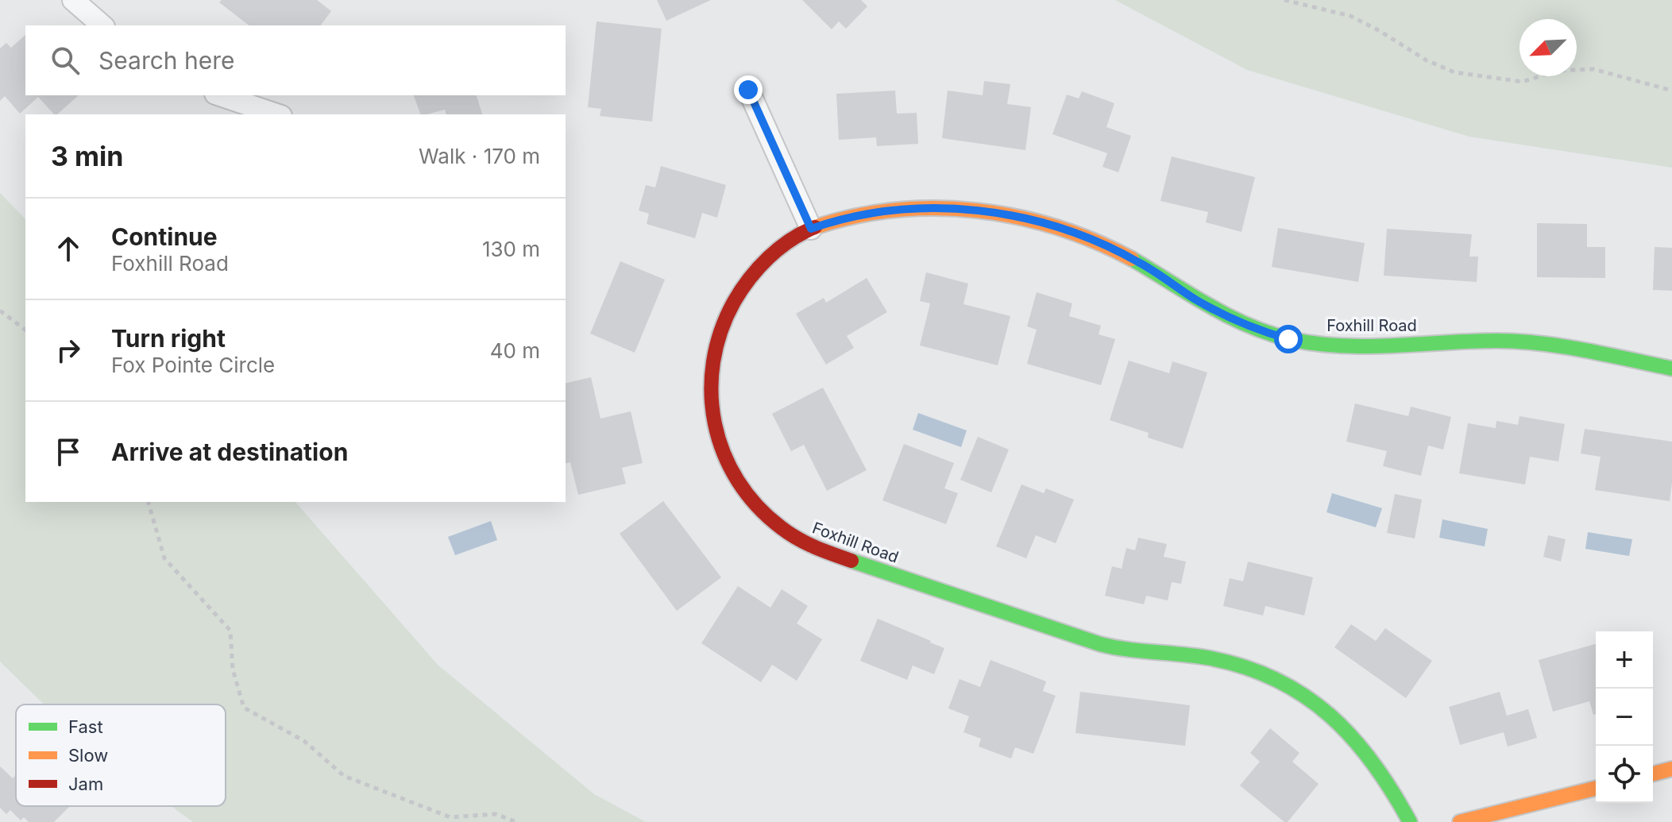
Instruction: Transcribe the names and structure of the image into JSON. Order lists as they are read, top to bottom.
{
  "streets": {
    "street": ["Foxhill Road"]
  },
  "legend": ["Fast", "Slow", "Jam"],
  "north": "bottom left",
  "page": {
    "search": "Search here",
    "heading": ["3 min", "Walk · 170 m"],
    "list": [
      ["Continue", "Foxhill Road", "130 m"],
      ["Turn right", "Fox Pointe Circle", "40 m"],
      "Arrive at destination"
    ],
    "map_buttons": ["+", "−"]
  }
}
